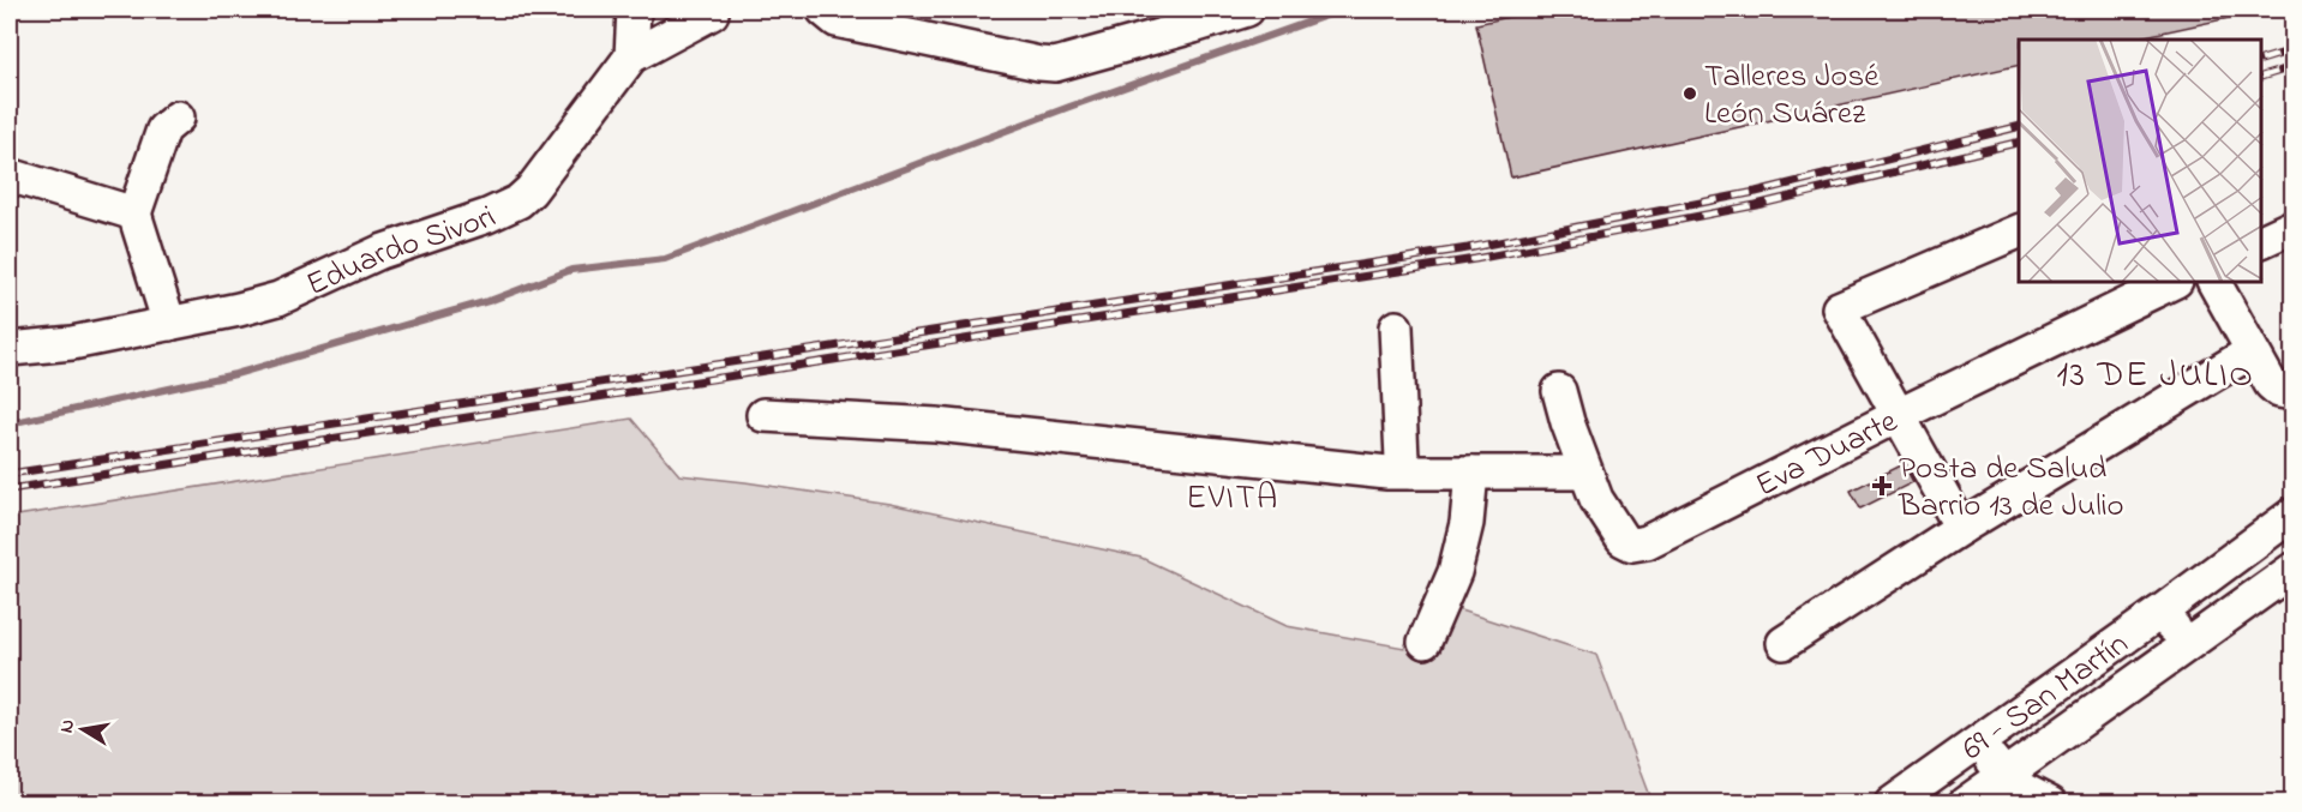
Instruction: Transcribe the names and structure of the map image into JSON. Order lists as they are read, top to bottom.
{
  "streets": {
    "street": ["Eduardo Sivori", "Eva Duarte", "69 - San Martín"]
  },
  "districts": ["13 DE JULIO", "EVITA"],
  "places": {
    "other": ["Talleres José León Suárez"],
    "health": ["Posta de Salud Barrio 13 de Julio"]
  },
  "north": "left"
}
